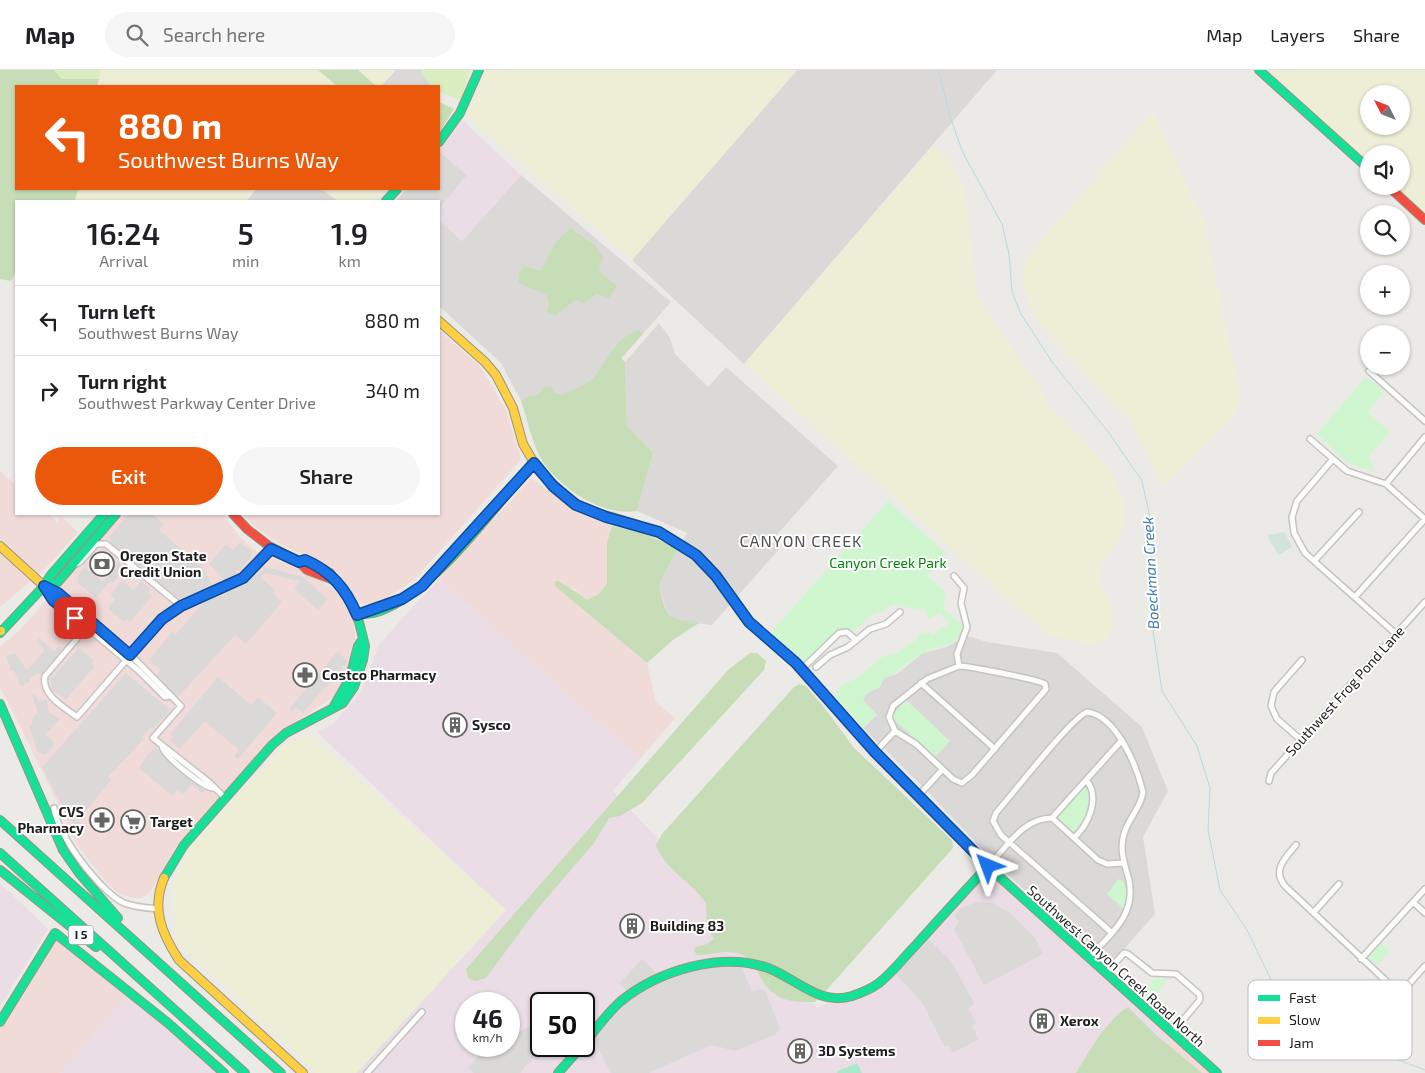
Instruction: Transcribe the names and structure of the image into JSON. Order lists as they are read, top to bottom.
{
  "streets": {
    "main road": ["I 5", "Southwest Canyon Creek Road North"],
    "street": ["Southwest Frog Pond Lane"]
  },
  "districts": ["CANYON CREEK"],
  "water": ["Boeckman Creek"],
  "parks": ["Canyon Creek Park"],
  "places": {
    "bank": ["Oregon State Credit Union"],
    "pharmacy": ["Costco Pharmacy", "CVS Pharmacy"],
    "building": [
      "Sysco",
      "Building 83",
      "Xerox",
      "3D Systems"
    ],
    "supermarket": ["Target"]
  },
  "legend": ["Fast", "Slow", "Jam"],
  "north": "top left",
  "page": {
    "header": "Map",
    "search": "Search here",
    "nav": ["Map", "Layers", "Share"],
    "map_buttons": ["+", "−"],
    "turn": ["880 m", "Southwest Burns Way"],
    "eta": [
      "16:24",
      "Arrival",
      "5",
      "min",
      "1.9",
      "km"
    ],
    "list": [
      {
        "name": "Turn left",
        "note": "Southwest Burns Way",
        "value": "880 m"
      },
      {
        "name": "Turn right",
        "note": "Southwest Parkway Center Drive",
        "value": "340 m"
      }
    ],
    "buttons": ["Exit", "Share"],
    "speed": "46 km/h",
    "limit": "50"
  }
}
